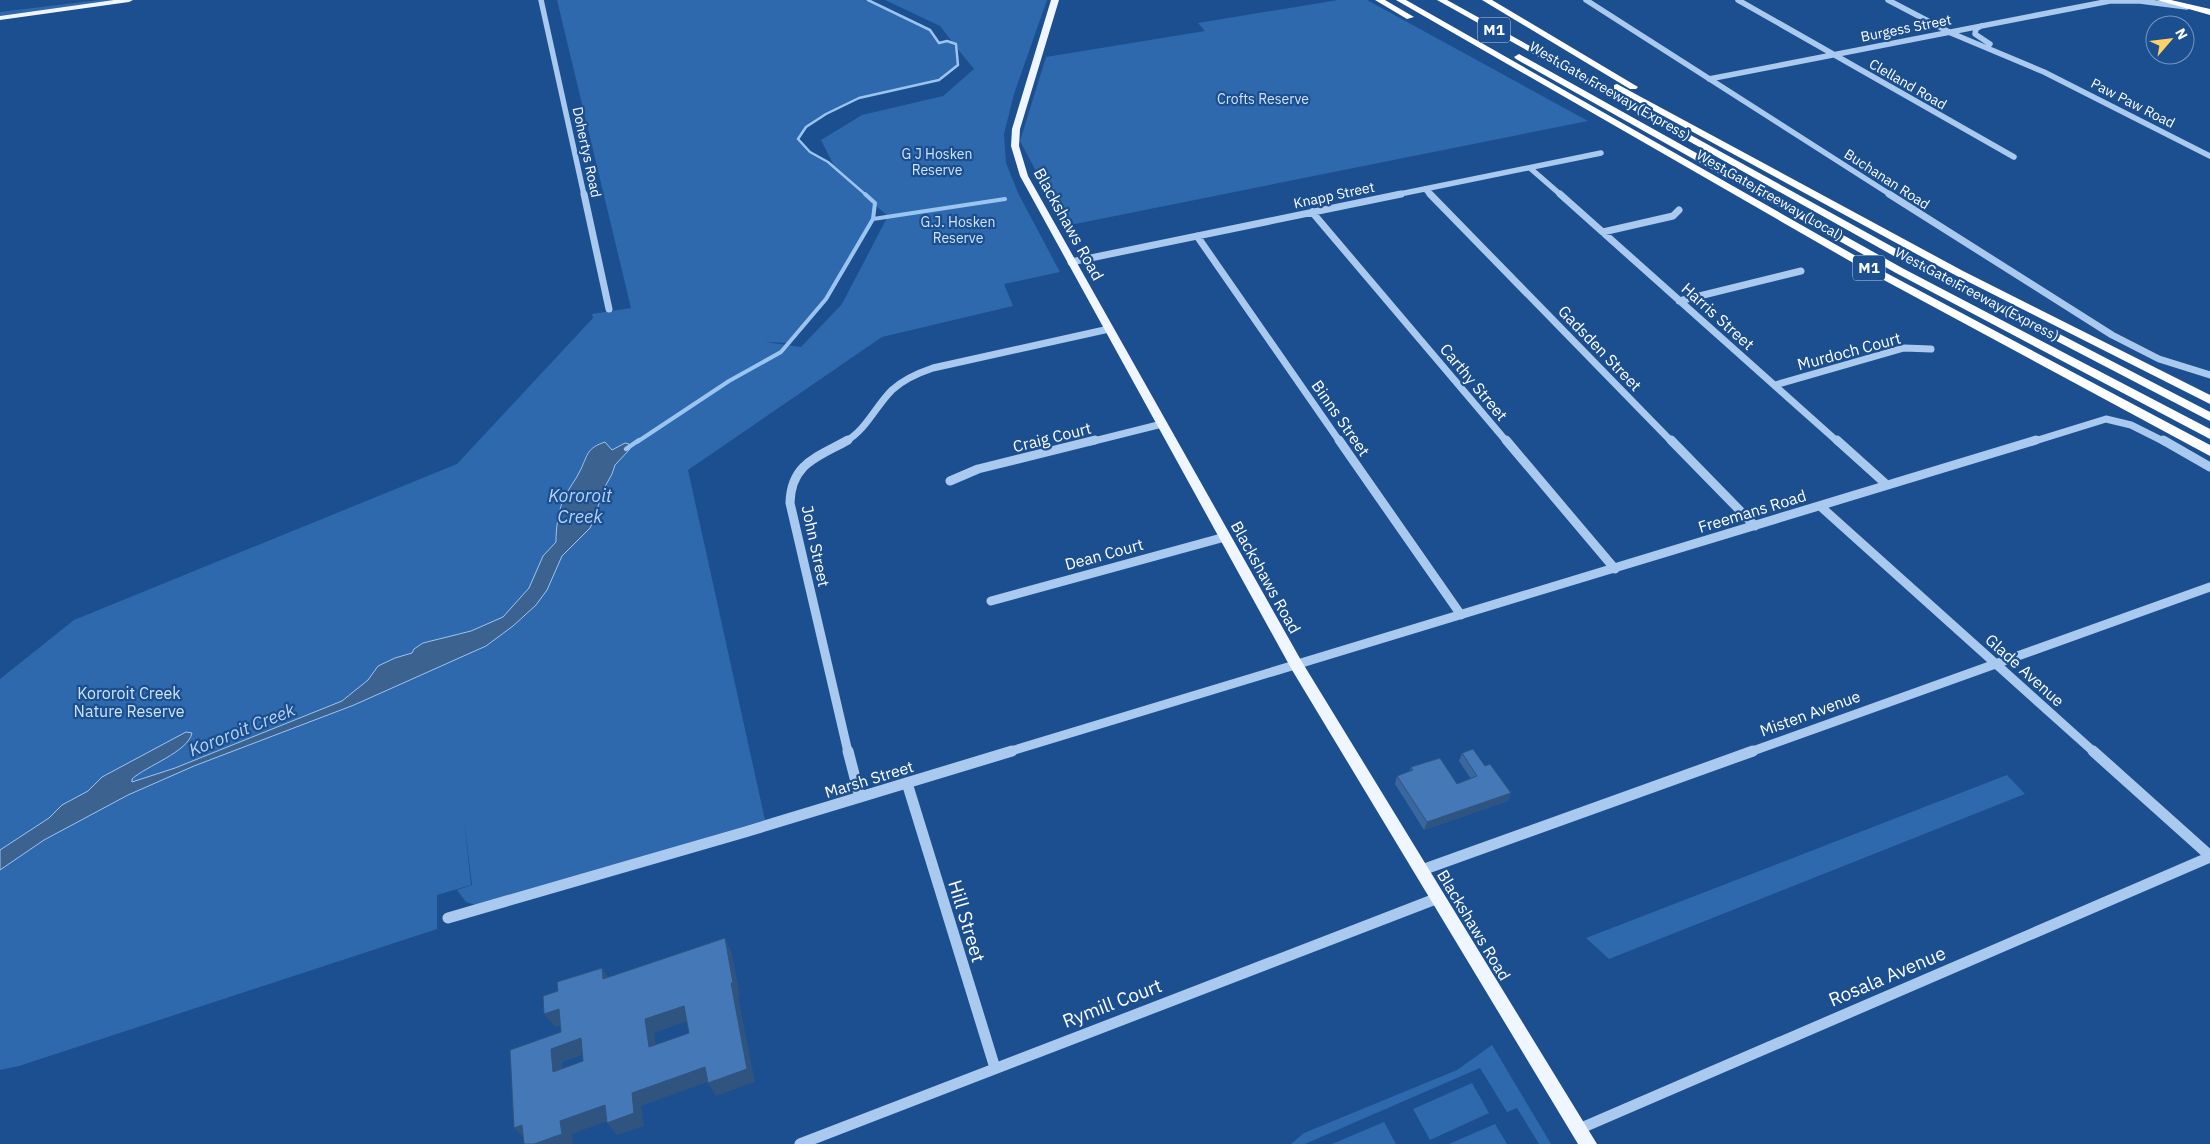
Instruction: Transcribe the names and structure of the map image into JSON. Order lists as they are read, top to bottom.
{
  "streets": {
    "highway": ["M1", "West Gate Freeway (Express)", "West Gate Freeway (Local)"],
    "main road": ["Blackshaws Road"],
    "street": [
      "Burgess Street",
      "Clelland Road",
      "Paw Paw Road",
      "Dohertys Road",
      "Buchanan Road",
      "Knapp Street",
      "Harris Street",
      "Gadsden Street",
      "Murdoch Court",
      "Carthy Street",
      "Binns Street",
      "Craig Court",
      "Freemans Road",
      "John Street",
      "Dean Court",
      "Glade Avenue",
      "Misten Avenue",
      "Marsh Street",
      "Hill Street",
      "Rosala Avenue",
      "Rymill Court"
    ]
  },
  "crossings": [
    ["Burgess Street", "Clelland Road"],
    ["Burgess Street", "Paw Paw Road"],
    ["Burgess Street", "Buchanan Road"],
    ["Knapp Street", "Blackshaws Road"],
    ["Knapp Street", "Harris Street"],
    ["Knapp Street", "Gadsden Street"],
    ["Knapp Street", "Carthy Street"],
    ["Knapp Street", "Binns Street"],
    ["Blackshaws Road", "Craig Court"],
    ["Blackshaws Road", "Freemans Road"],
    ["Blackshaws Road", "John Street"],
    ["Blackshaws Road", "Dean Court"],
    ["Blackshaws Road", "Misten Avenue"],
    ["Blackshaws Road", "Marsh Street"],
    ["Blackshaws Road", "Rosala Avenue"],
    ["Blackshaws Road", "Rymill Court"],
    ["Harris Street", "Murdoch Court"],
    ["Harris Street", "Freemans Road"],
    ["Gadsden Street", "Freemans Road"],
    ["Carthy Street", "Freemans Road"],
    ["Binns Street", "Freemans Road"],
    ["Freemans Road", "Glade Avenue"],
    ["Freemans Road", "Marsh Street"],
    ["John Street", "Marsh Street"],
    ["Glade Avenue", "Misten Avenue"],
    ["Glade Avenue", "Rosala Avenue"],
    ["Marsh Street", "Hill Street"],
    ["Hill Street", "Rymill Court"]
  ],
  "water": ["Kororoit Creek"],
  "parks": [
    "Crofts Reserve",
    "G J Hosken Reserve",
    "G.J. Hosken Reserve",
    "Kororoit Creek Nature Reserve"
  ],
  "north": "top right"
}
